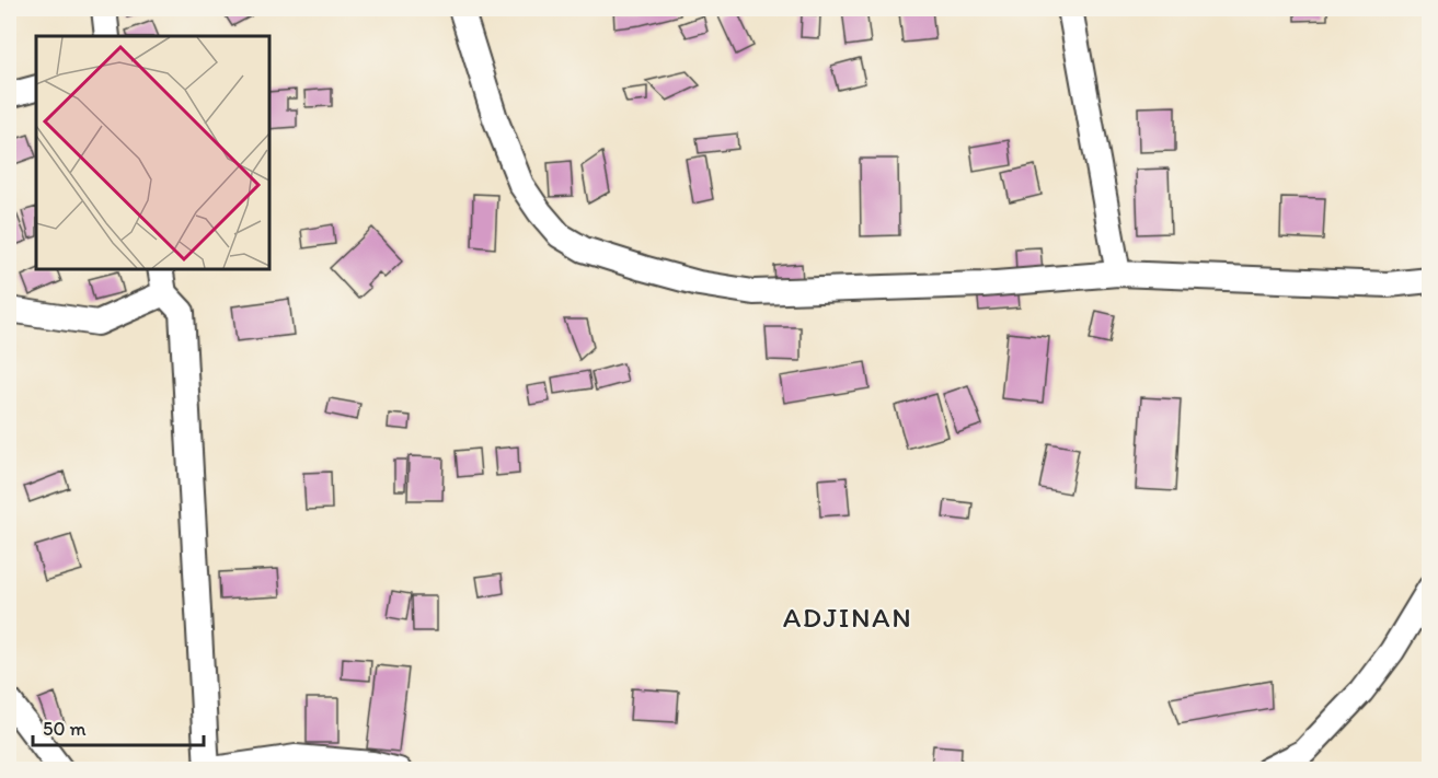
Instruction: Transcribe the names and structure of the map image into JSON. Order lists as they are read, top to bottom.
{
  "districts": ["ADJINAN"],
  "scale_bar": "50 m"
}
